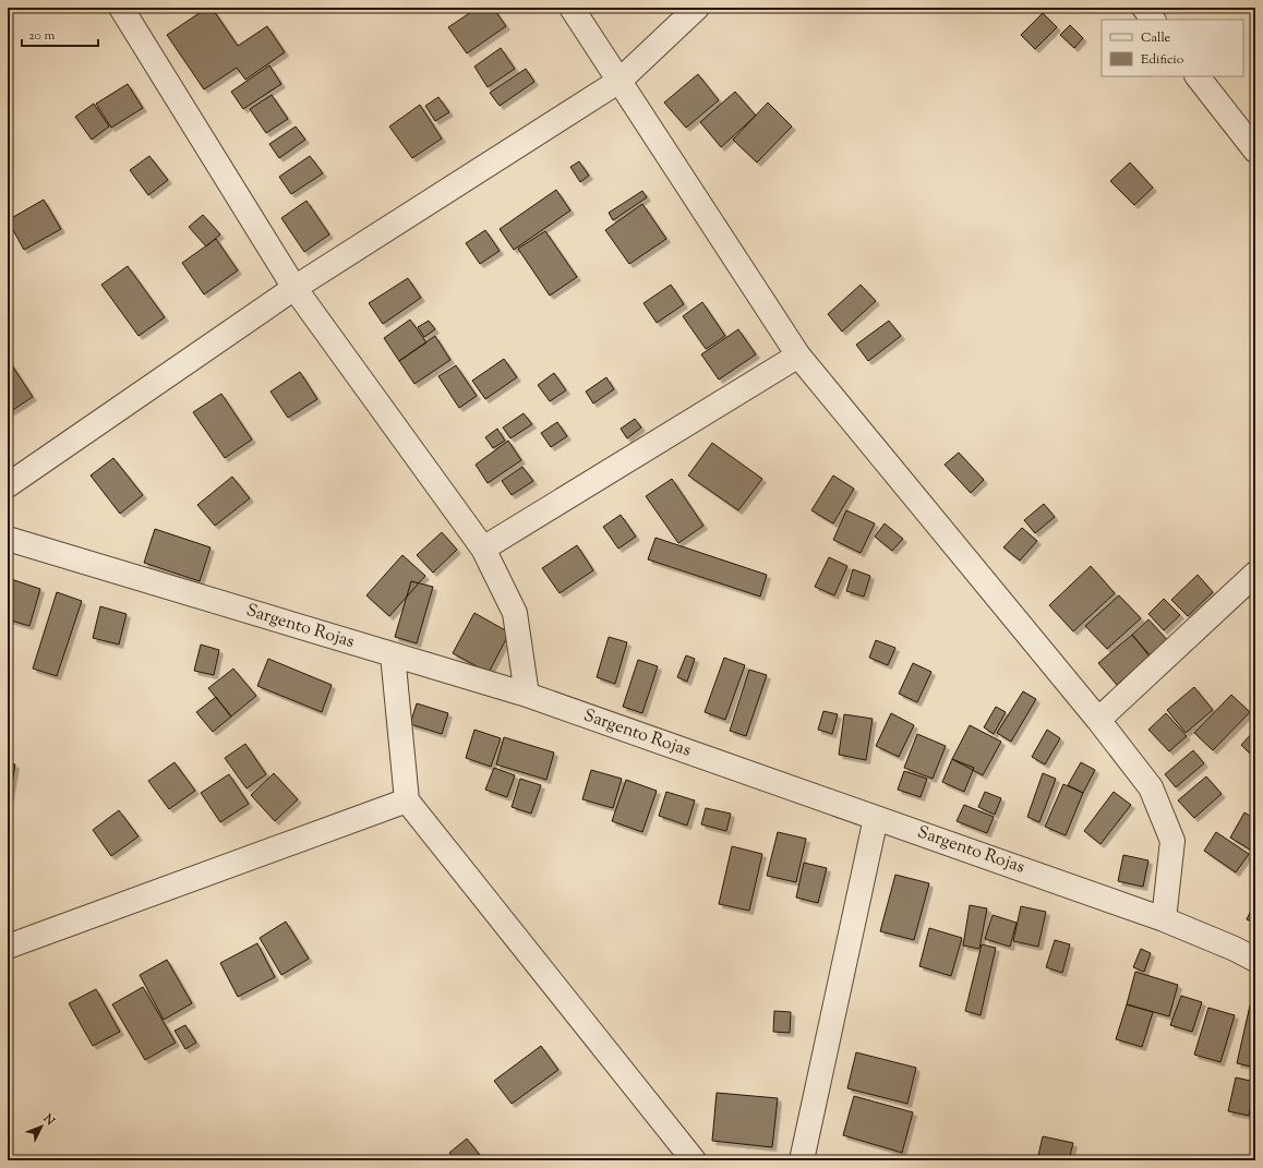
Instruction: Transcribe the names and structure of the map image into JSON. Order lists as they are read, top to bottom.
{
  "streets": {
    "street": ["Sargento Rojas"]
  },
  "legend": ["Calle", "Edificio"],
  "scale_bar": "20 m",
  "north": "top right"
}
